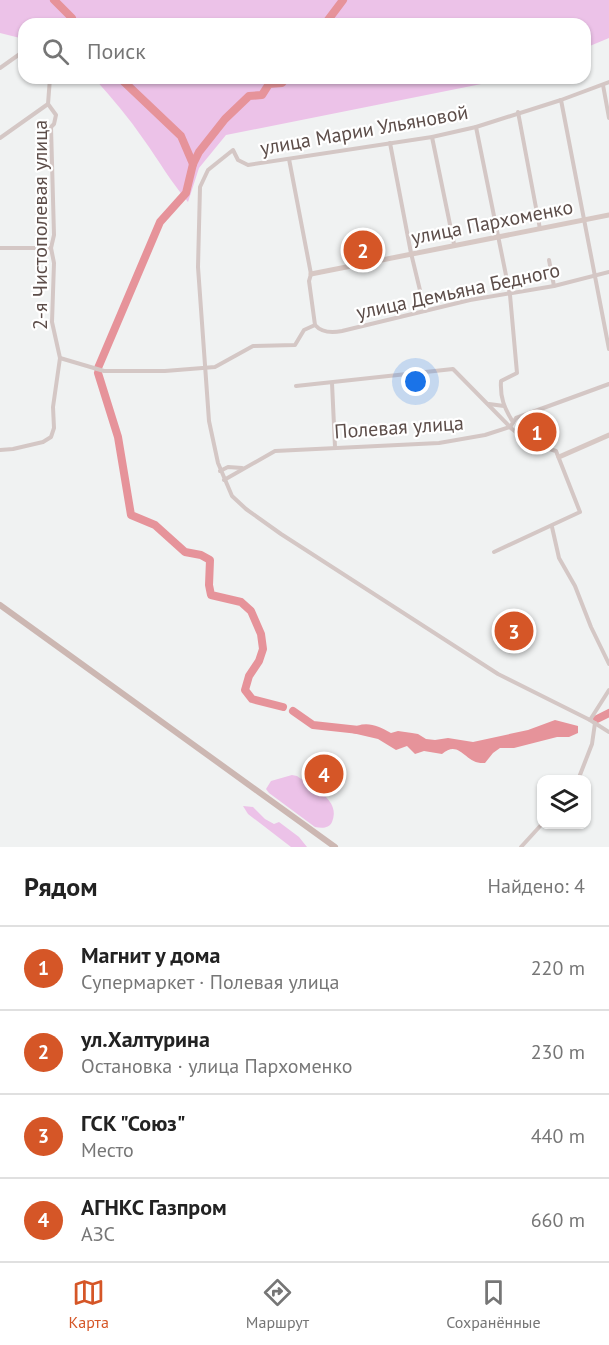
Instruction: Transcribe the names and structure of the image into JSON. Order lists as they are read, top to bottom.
{
  "streets": {
    "street": [
      "улица Марии Ульяновой",
      "улица Пархоменко",
      "2-я Чистополевая улица",
      "улица Демьяна Бедного",
      "Полевая улица"
    ]
  },
  "page": {
    "search": "Поиск",
    "pins": [
      "2",
      "1",
      "3",
      "4"
    ],
    "heading": ["Рядом", "Найдено: 4"],
    "list": [
      {
        "mark": "1",
        "name": "Магнит у дома",
        "note": "Супермаркет · Полевая улица",
        "value": "220 m"
      },
      {
        "mark": "2",
        "name": "ул.Халтурина",
        "note": "Остановка · улица Пархоменко",
        "value": "230 m"
      },
      {
        "mark": "3",
        "name": "ГСК \"Союз\"",
        "note": "Место",
        "value": "440 m"
      },
      {
        "mark": "4",
        "name": "АГНКС Газпром",
        "note": "АЗС",
        "value": "660 m"
      }
    ],
    "nav": ["Карта", "Маршрут", "Сохранённые"]
  }
}
